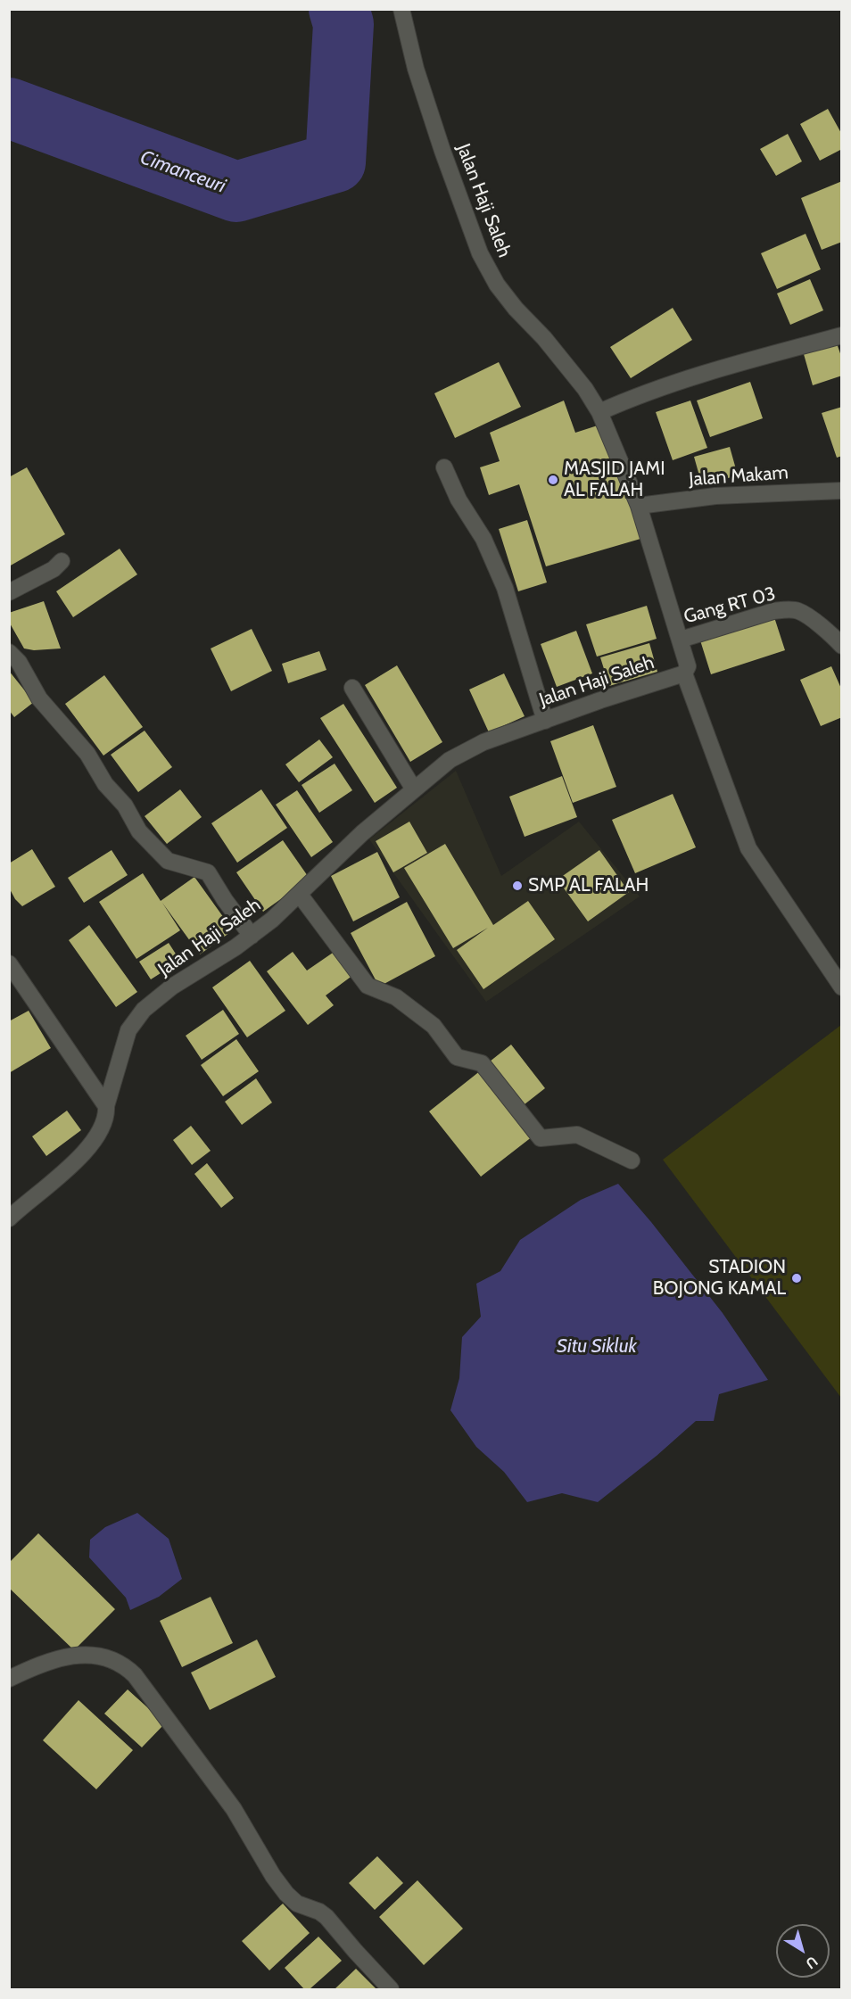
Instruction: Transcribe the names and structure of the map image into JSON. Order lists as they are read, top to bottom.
{
  "streets": {
    "street": ["Jalan Haji Saleh", "Jalan Makam", "Gang RT 03"]
  },
  "crossings": [
    ["Jalan Haji Saleh", "Jalan Makam"],
    ["Jalan Haji Saleh", "Gang RT 03"]
  ],
  "water": ["Cimanceuri", "Situ Sikluk"],
  "places": ["MASJID JAMI AL FALAH", "SMP AL FALAH", "STADION BOJONG KAMAL"],
  "north": "bottom right"
}
